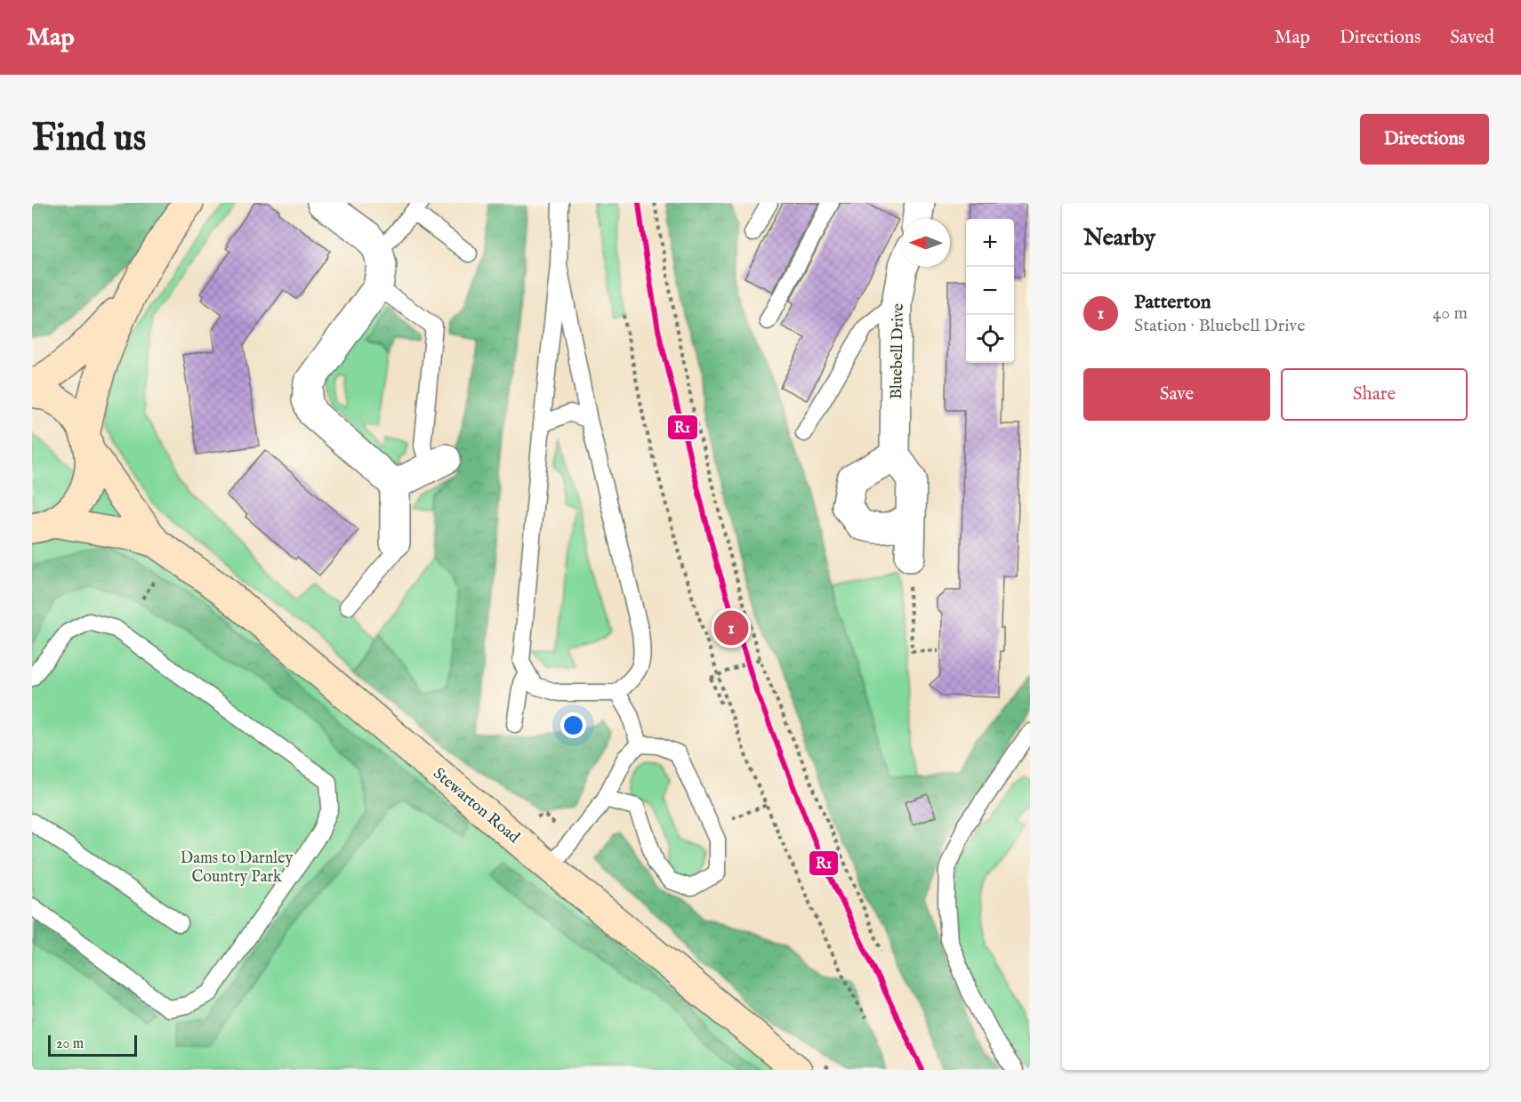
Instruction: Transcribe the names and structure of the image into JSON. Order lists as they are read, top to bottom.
{
  "streets": {
    "main road": ["Stewarton Road"],
    "street": ["Bluebell Drive"]
  },
  "parks": ["Dams to Darnley Country Park"],
  "lines": ["transit line R1"],
  "scale_bar": "20 m",
  "north": "left",
  "page": {
    "header": "Map",
    "nav": ["Map", "Directions", "Saved"],
    "buttons": [
      "Directions",
      ["Save", "Share"]
    ],
    "title": "Find us",
    "heading": "Nearby",
    "map_buttons": ["+", "−"],
    "list": [
      {
        "mark": "1",
        "name": "Patterton",
        "note": "Station · Bluebell Drive",
        "value": "40 m"
      }
    ],
    "pins": "1",
    "scale": "20 m"
  }
}
